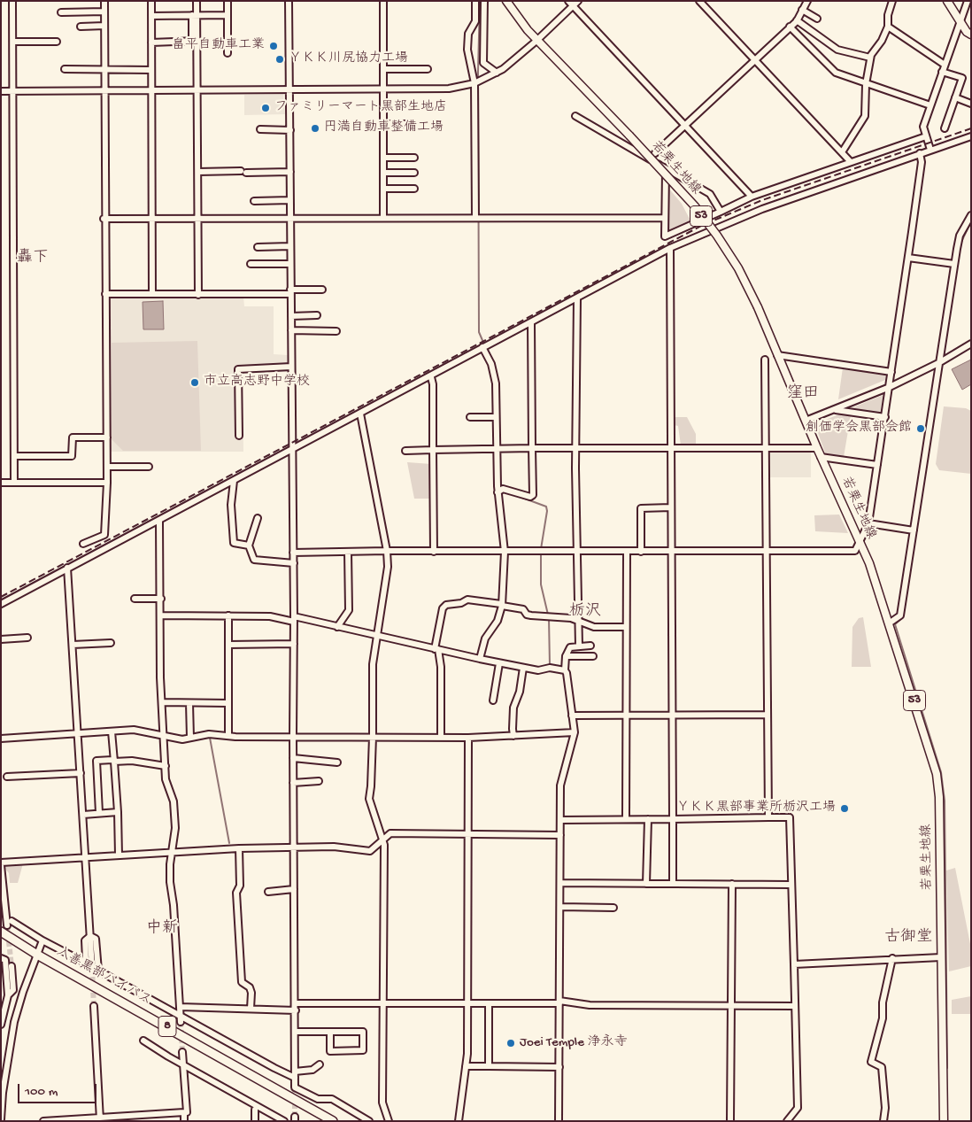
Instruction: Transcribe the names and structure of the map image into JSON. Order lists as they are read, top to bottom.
{
  "streets": {
    "highway": ["入善黒部バイパス", "8"],
    "main road": ["若栗生地線", "53"]
  },
  "districts": [
    "轟下",
    "窪田",
    "栃沢",
    "中新",
    "古御堂"
  ],
  "places": [
    "畠平自動車工業",
    "ＹＫＫ川尻協力工場",
    "ファミリーマート黒部生地店",
    "円満自動車整備工場",
    "市立高志野中学校",
    "創価学会黒部会館",
    "ＹＫＫ黒部事業所栃沢工場",
    "Joei Temple 浄永寺"
  ],
  "scale_bar": "100 m"
}
